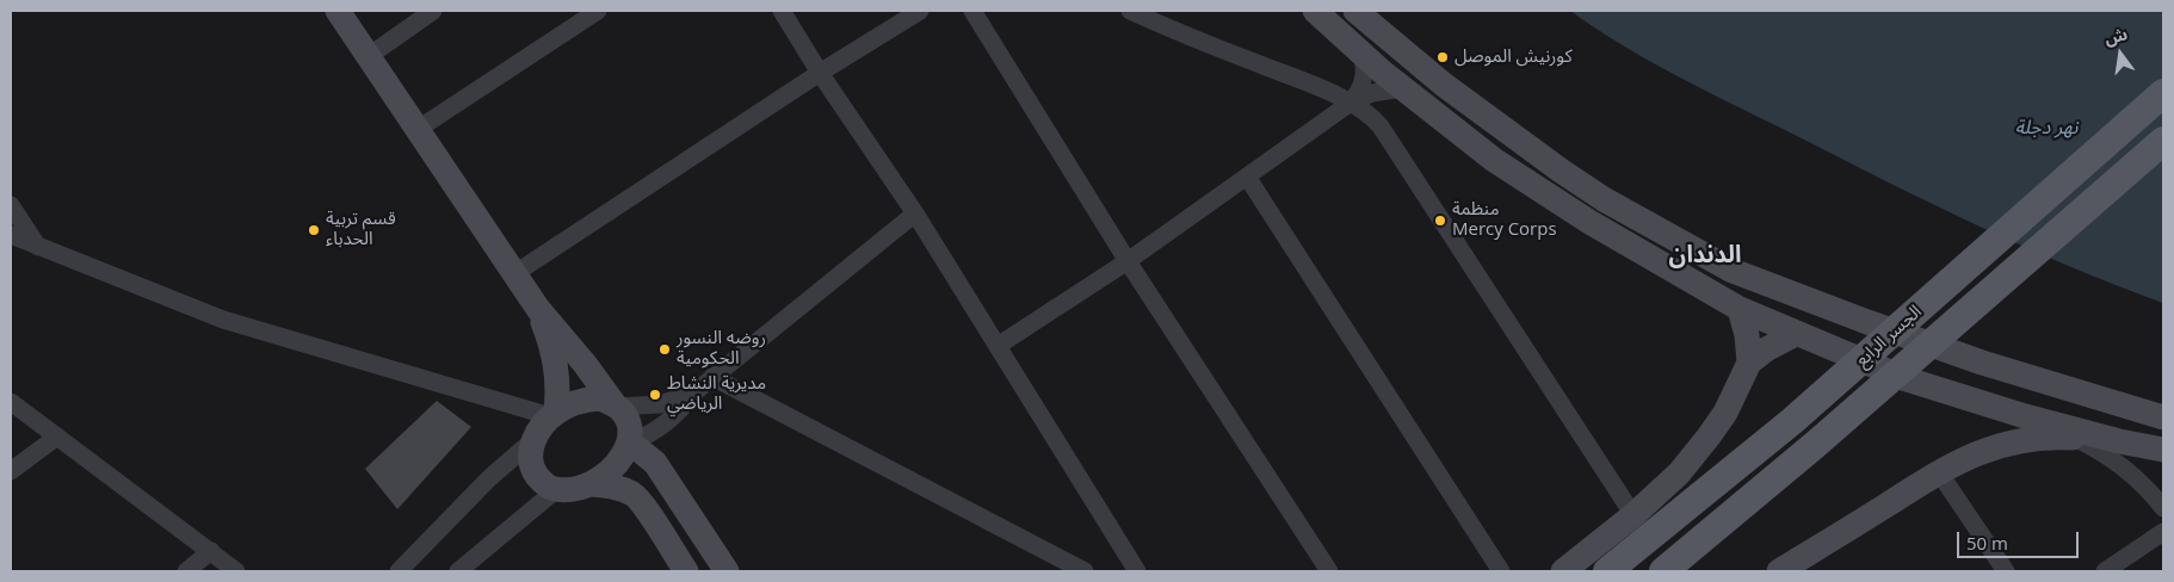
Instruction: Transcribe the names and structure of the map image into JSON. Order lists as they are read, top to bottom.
{
  "streets": {
    "main road": ["الجسر الرابع"]
  },
  "districts": ["الدندان"],
  "water": ["نهر دجلة"],
  "places": [
    "كورنيش الموصل",
    "منظمة Mercy Corps",
    "قسم تربية الحدباء",
    "روضه النسور الحكومية",
    "مديرية النشاط الرياضي"
  ],
  "scale_bar": "50 m",
  "north": "top"
}
